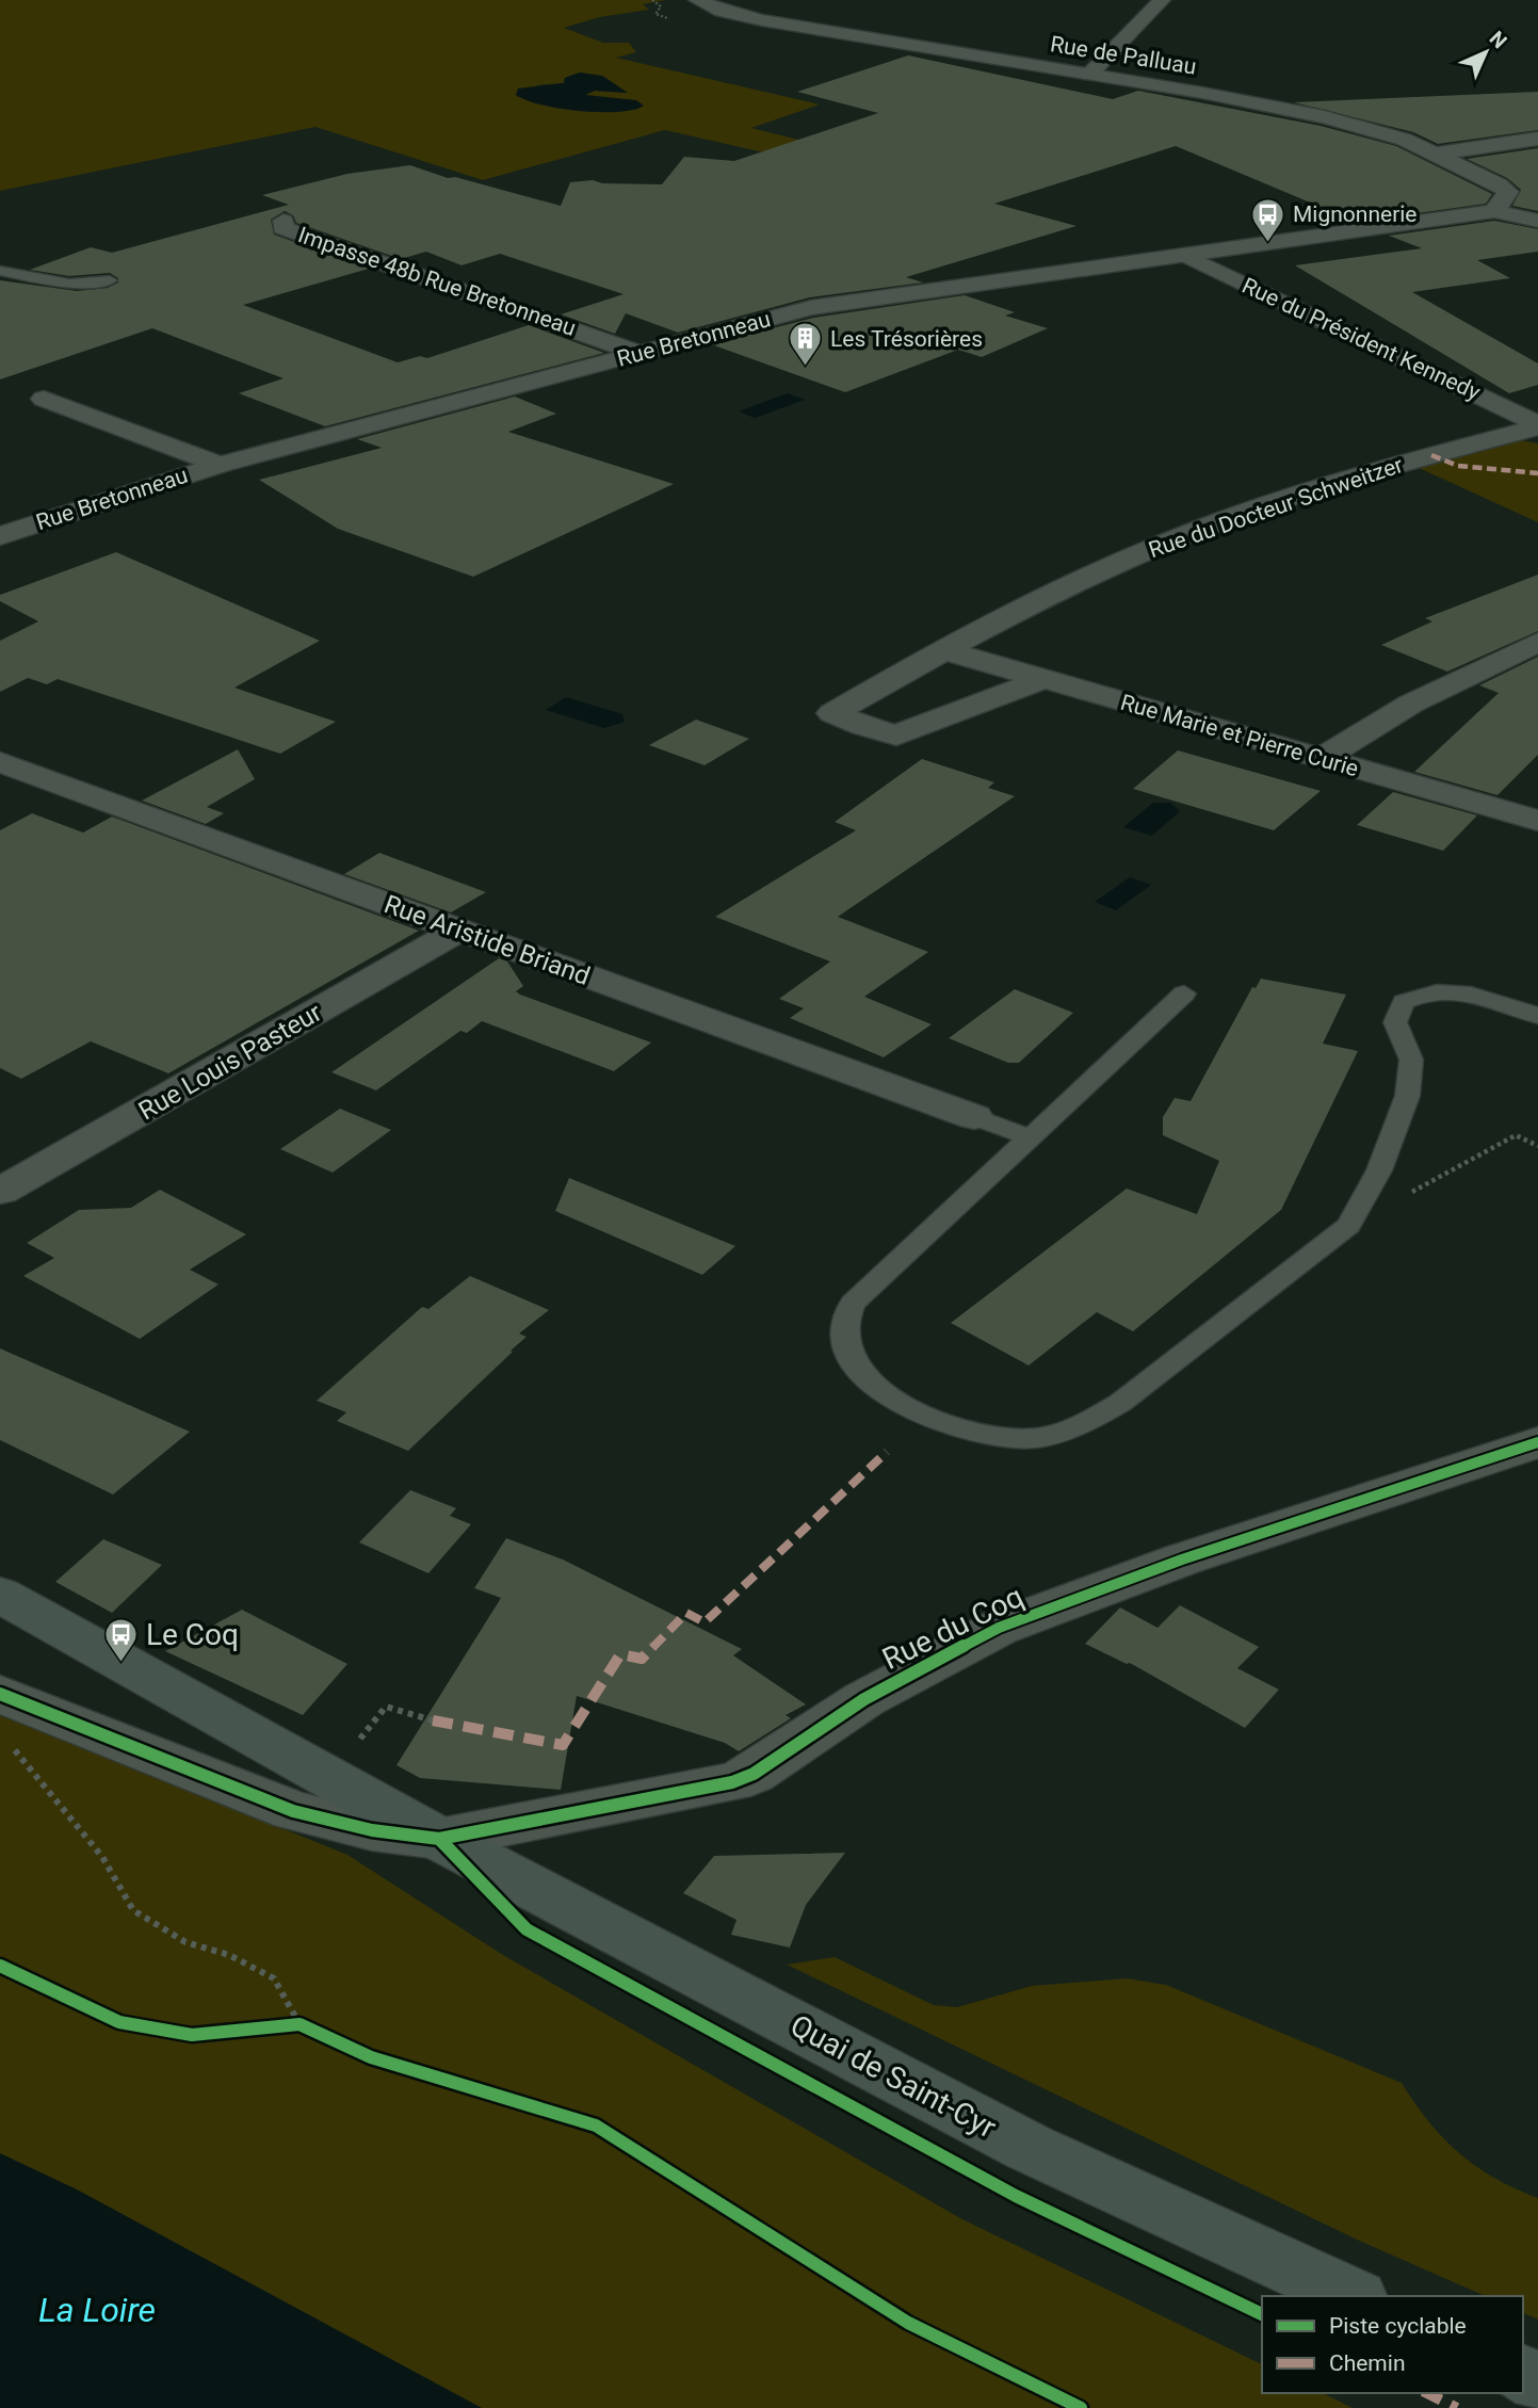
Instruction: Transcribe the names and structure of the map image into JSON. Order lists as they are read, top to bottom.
{
  "streets": {
    "main road": ["Quai de Saint-Cyr"],
    "street": [
      "Rue de Palluau",
      "Impasse 48b Rue Bretonneau",
      "Rue Bretonneau",
      "Rue du Président Kennedy",
      "Rue du Docteur Schweitzer",
      "Rue Marie et Pierre Curie",
      "Rue Aristide Briand",
      "Rue Louis Pasteur",
      "Rue du Coq"
    ]
  },
  "crossings": [
    ["Rue de Palluau", "Rue Bretonneau"],
    ["Impasse 48b Rue Bretonneau", "Rue Bretonneau"],
    ["Rue Bretonneau", "Rue du Président Kennedy"],
    ["Rue du Président Kennedy", "Rue du Docteur Schweitzer"],
    ["Rue du Docteur Schweitzer", "Rue Marie et Pierre Curie"],
    ["Rue Aristide Briand", "Rue Louis Pasteur"],
    ["Rue du Coq", "Quai de Saint-Cyr"]
  ],
  "water": ["La Loire"],
  "places": {
    "bus stop": ["Mignonnerie", "Le Coq"],
    "building": ["Les Trésorières"]
  },
  "legend": ["Piste cyclable", "Chemin"],
  "north": "top right"
}
